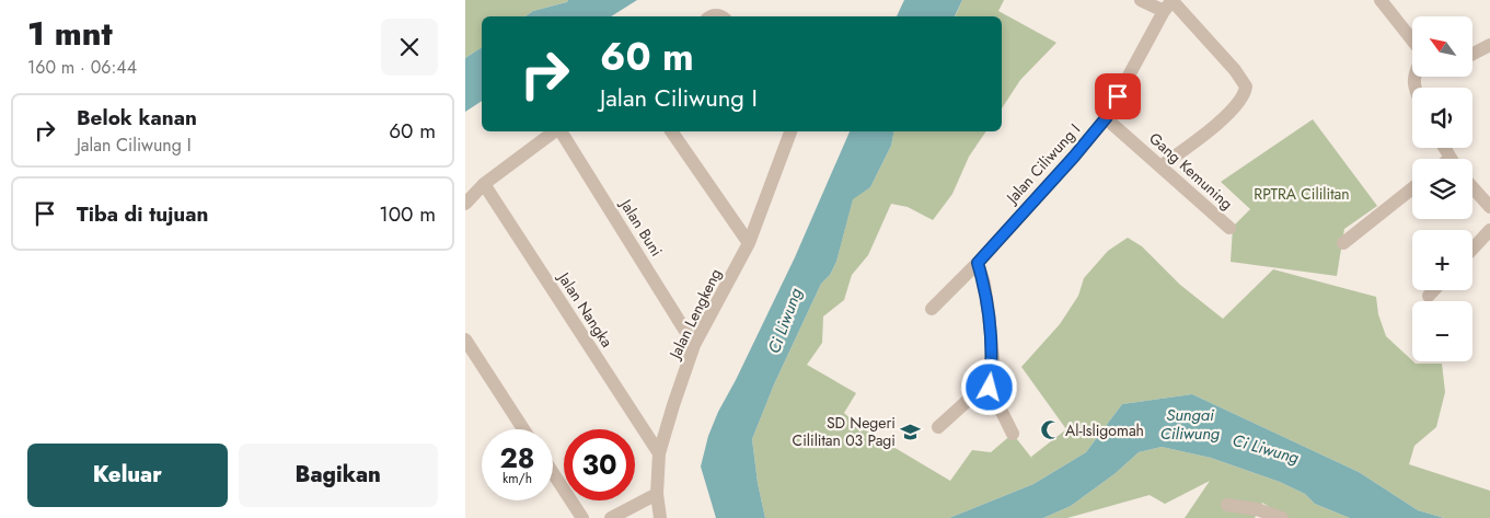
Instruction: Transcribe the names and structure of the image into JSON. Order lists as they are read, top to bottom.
{
  "streets": {
    "street": [
      "Jalan Ciliwung I",
      "Gang Kemuning",
      "Jalan Buni",
      "Jalan Nangka",
      "Jalan Lengkeng"
    ]
  },
  "crossings": [
    ["Jalan Ciliwung I", "Gang Kemuning"],
    ["Jalan Buni", "Jalan Lengkeng"],
    ["Jalan Nangka", "Jalan Lengkeng"]
  ],
  "water": ["Ci Liwung", "Sungai Ciliwung"],
  "parks": ["RPTRA Cililitan"],
  "places": {
    "mosque": ["Al-Isligomah"],
    "school or university": ["SD Negeri Cililitan 03 Pagi"]
  },
  "north": "top left",
  "page": {
    "heading": ["1 mnt", "160 m · 06:44"],
    "map_buttons": ["+", "−"],
    "turn": ["60 m", "Jalan Ciliwung I"],
    "list": [
      {
        "name": "Belok kanan",
        "note": "Jalan Ciliwung I",
        "value": "60 m"
      },
      {
        "name": "Tiba di tujuan",
        "value": "100 m"
      }
    ],
    "speed": "28 km/h",
    "limit": "30",
    "buttons": ["Keluar", "Bagikan"]
  }
}
